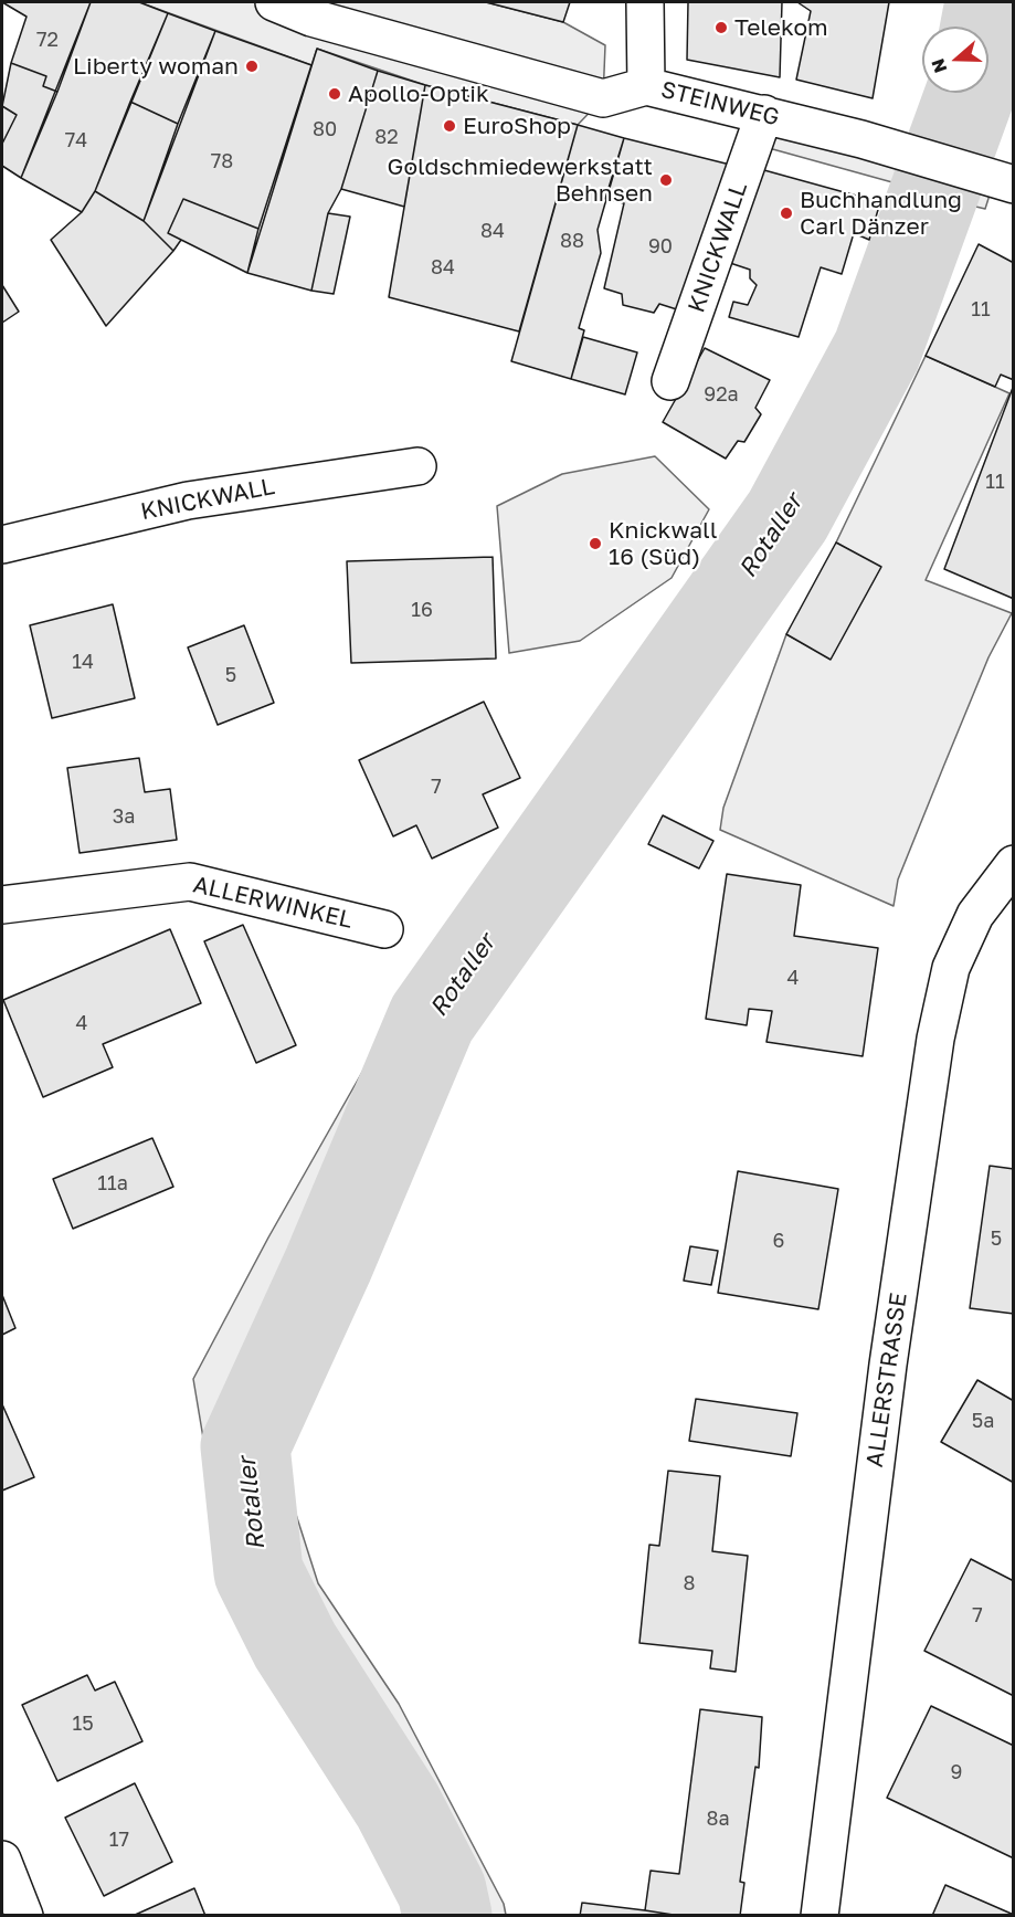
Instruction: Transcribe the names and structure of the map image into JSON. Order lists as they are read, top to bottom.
{
  "streets": {
    "street": [
      "STEINWEG",
      "KNICKWALL",
      "ALLERWINKEL",
      "ALLERSTRASSE"
    ]
  },
  "crossings": [
    ["STEINWEG", "KNICKWALL"]
  ],
  "water": ["Rotaller"],
  "places": [
    "Telekom",
    "Liberty woman",
    "Apollo-Optik",
    "EuroShop",
    "Goldschmiedewerkstatt Behnsen",
    "Buchhandlung Carl Dänzer",
    "Knickwall 16 (Süd)"
  ],
  "house_numbers": [
    "72",
    "80",
    "82",
    "74",
    "78",
    "84",
    "88",
    "90",
    "84",
    "11",
    "92a",
    "11",
    "16",
    "14",
    "5",
    "7",
    "3a",
    "4",
    "4",
    "11a",
    "5",
    "6",
    "5a",
    "8",
    "7",
    "15",
    "9",
    "8a",
    "17"
  ],
  "north": "left"
}
